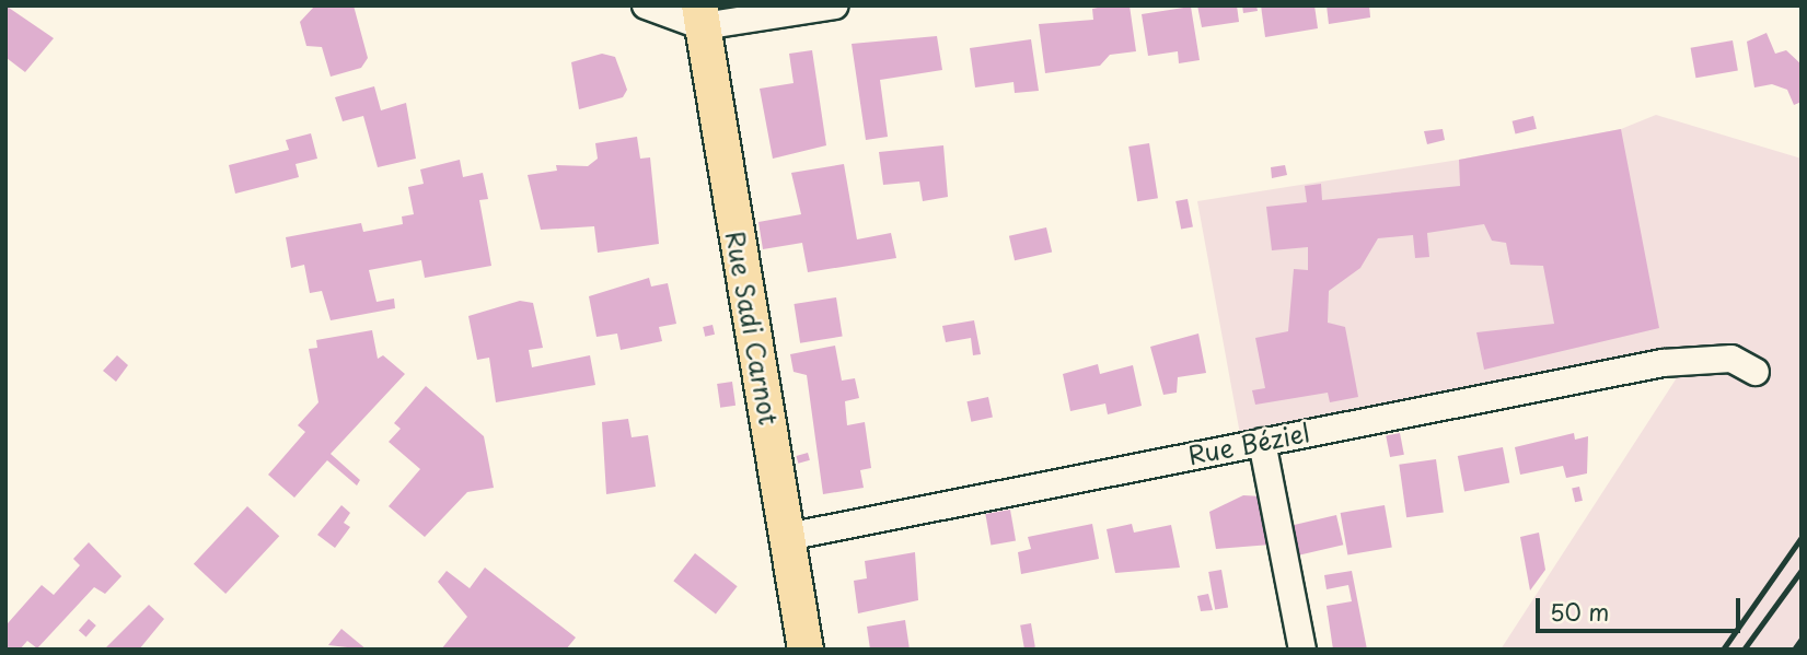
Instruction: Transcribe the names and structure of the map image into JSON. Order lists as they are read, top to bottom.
{
  "streets": {
    "main road": ["Rue Sadi Carnot"],
    "street": ["Rue Béziel"]
  },
  "crossings": [
    ["Rue Sadi Carnot", "Rue Béziel"]
  ],
  "scale_bar": "50 m"
}
